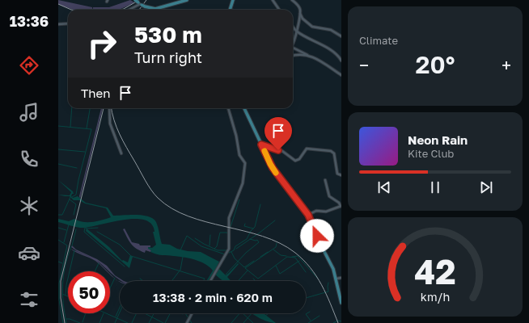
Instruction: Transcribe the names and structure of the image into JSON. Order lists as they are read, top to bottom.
{
  "page": {
    "tabs": "13:36",
    "tile": "Climate",
    "turn": ["530 m", "Turn right"],
    "heat": ["−", "20°", "+"],
    "then": "Then",
    "song": ["Neon Rain", "Kite Club"],
    "limit": "50",
    "trip": "13:38 · 2 min · 620 m",
    "gauge": ["42", "km/h"]
  }
}
